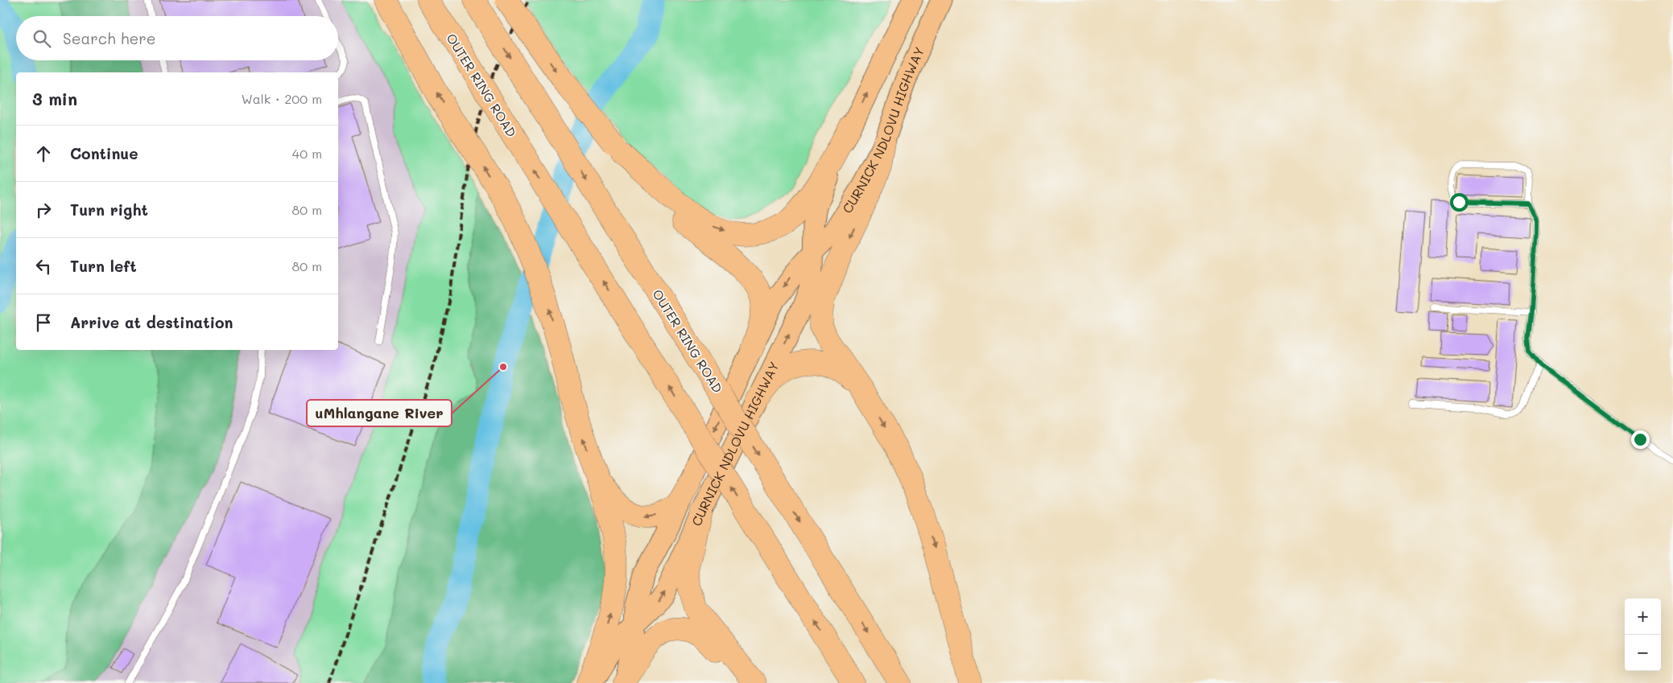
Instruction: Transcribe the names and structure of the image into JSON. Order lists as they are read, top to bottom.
{
  "streets": {
    "highway": ["OUTER RING ROAD"],
    "main road": ["CURNICK NDLOVU HIGHWAY"]
  },
  "places": ["uMhlangane River"],
  "page": {
    "search": "Search here",
    "heading": ["3 min", "Walk · 200 m"],
    "list": [
      ["Continue", "40 m"],
      ["Turn right", "80 m"],
      ["Turn left", "80 m"],
      "Arrive at destination"
    ],
    "map_buttons": ["+", "−"]
  }
}
